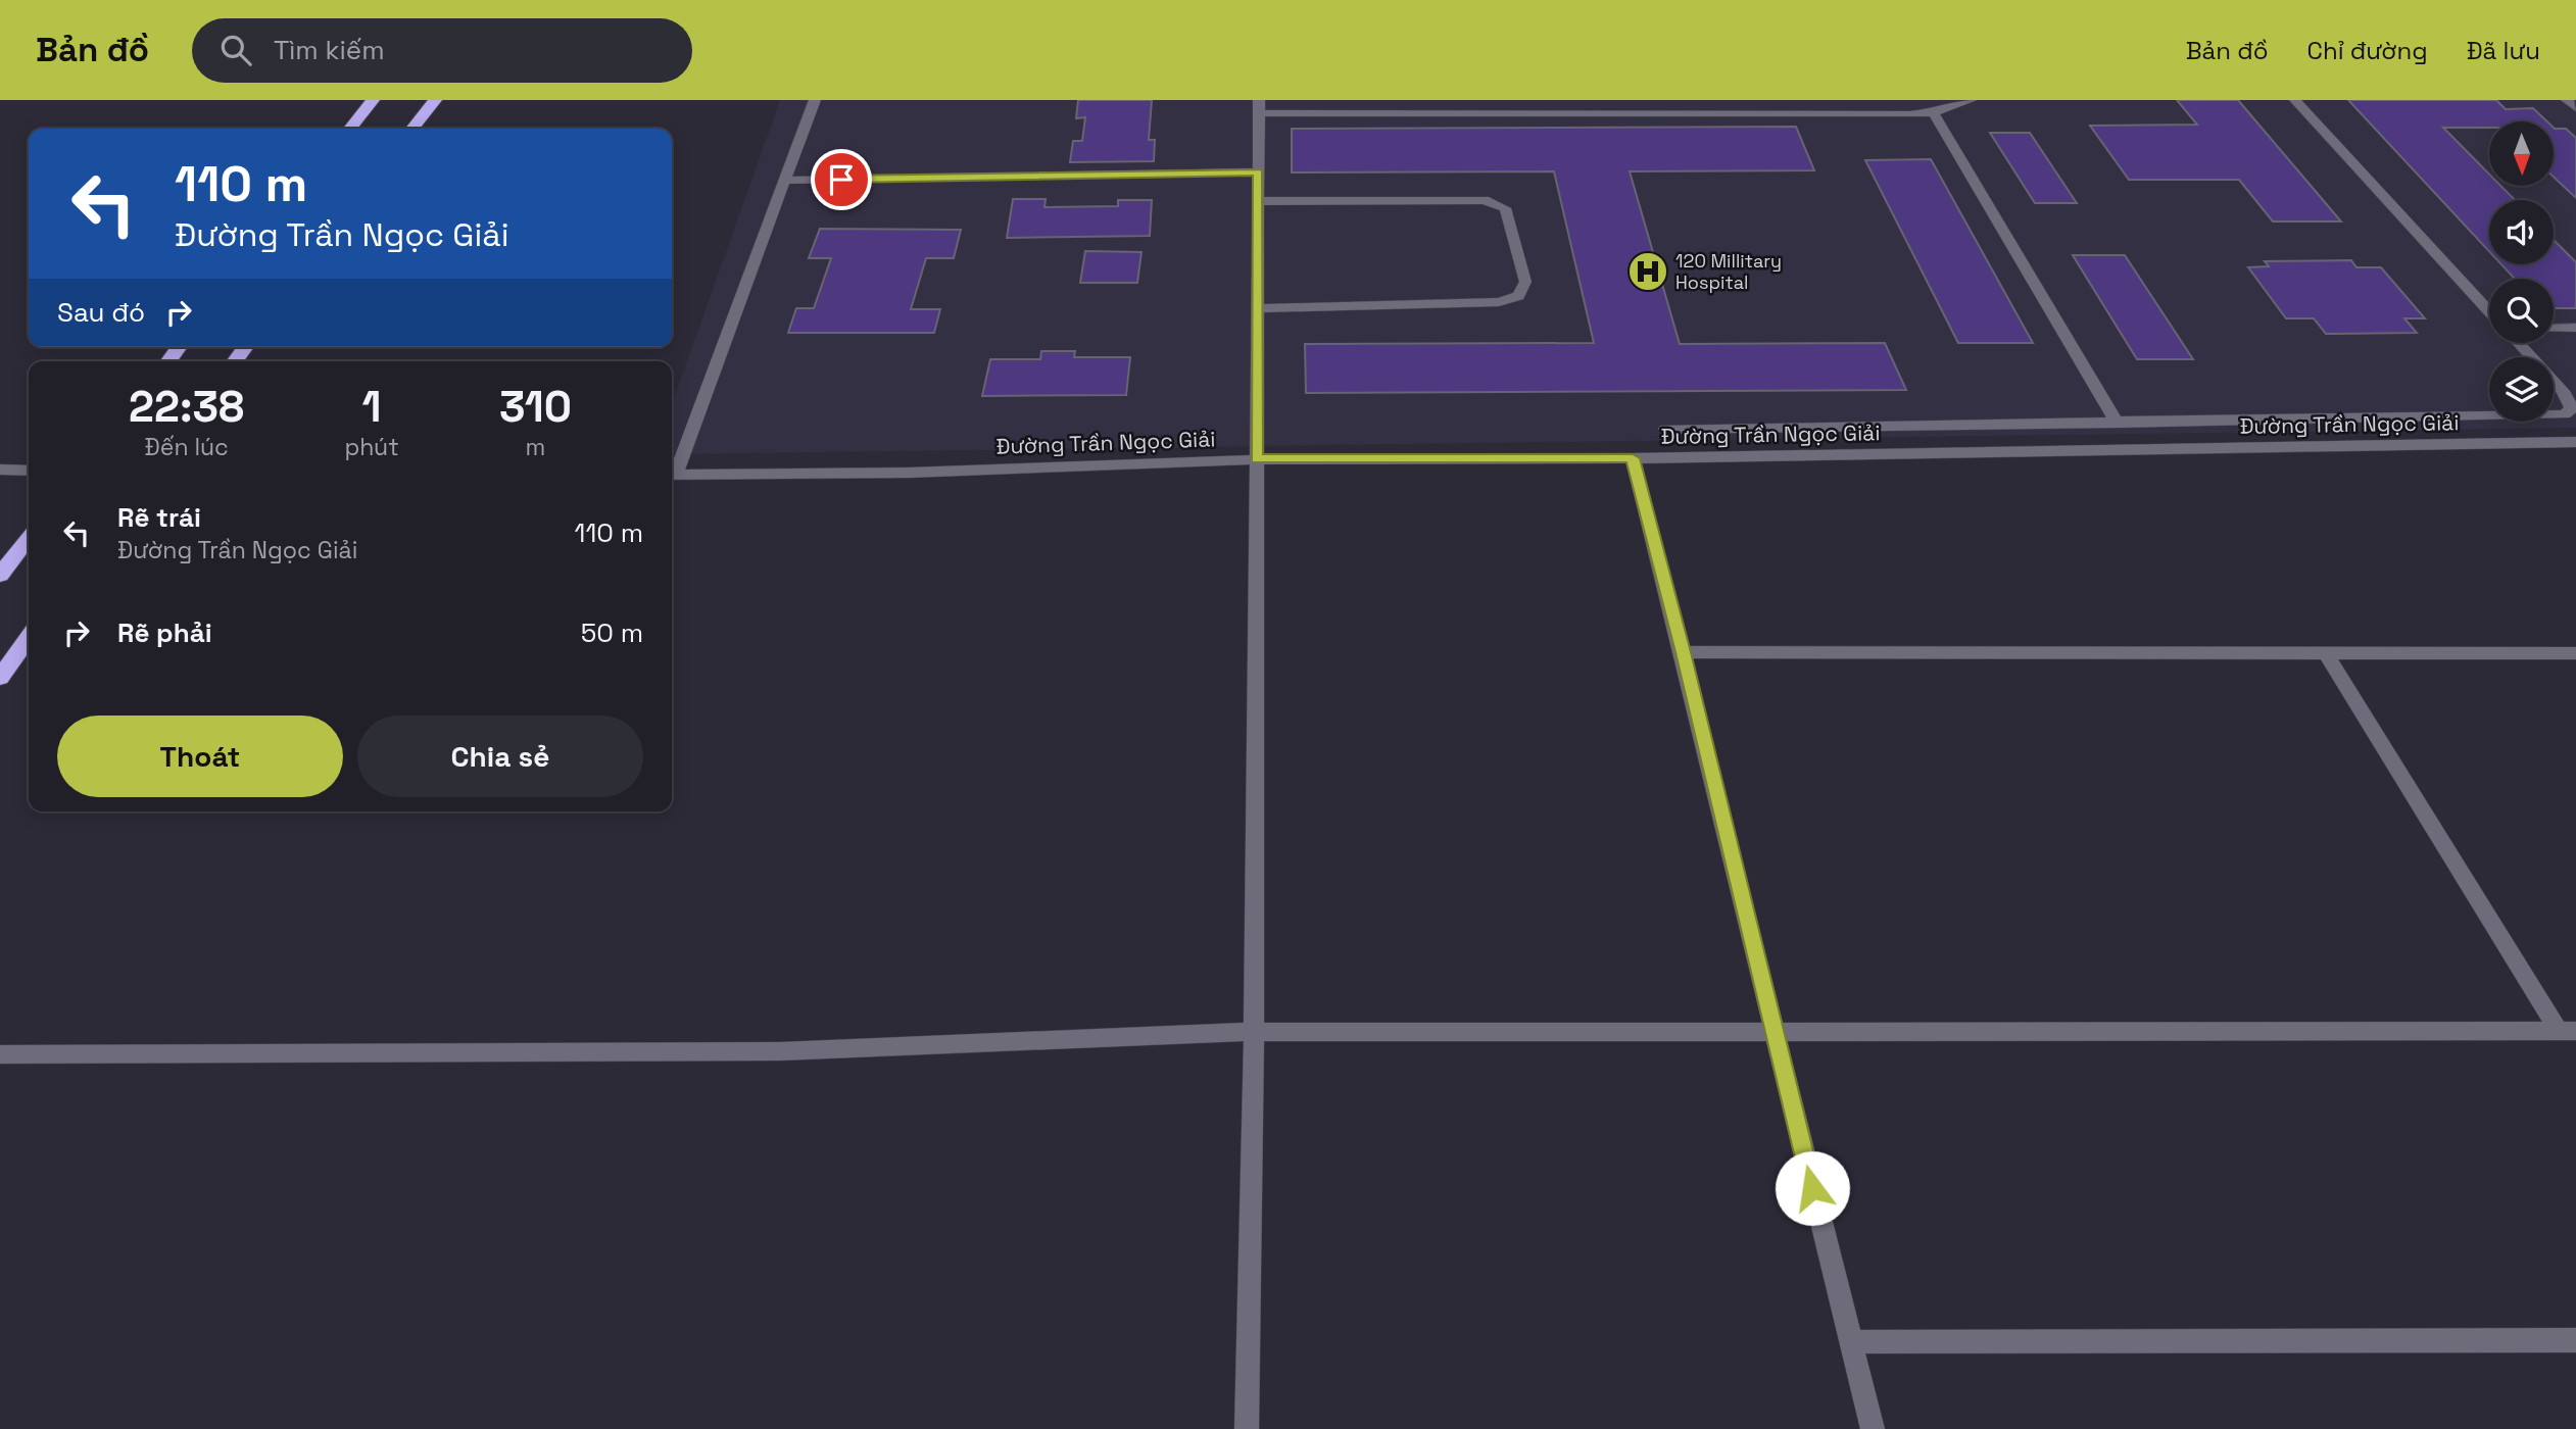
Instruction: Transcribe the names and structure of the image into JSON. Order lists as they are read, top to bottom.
{
  "streets": {
    "street": ["Đường Trần Ngọc Giải"]
  },
  "places": {
    "hospital": ["120 Millitary Hospital"]
  },
  "north": "bottom",
  "page": {
    "header": "Bản đồ",
    "search": "Tìm kiếm",
    "nav": ["Bản đồ", "Chỉ đường", "Đã lưu"],
    "turn": ["110 m", "Đường Trần Ngọc Giải"],
    "then": "Sau đó",
    "eta": [
      "22:38",
      "Đến lúc",
      "1",
      "phút",
      "310",
      "m"
    ],
    "list": [
      {
        "name": "Rẽ trái",
        "note": "Đường Trần Ngọc Giải",
        "value": "110 m"
      },
      {
        "name": "Rẽ phải",
        "value": "50 m"
      }
    ],
    "buttons": ["Thoát", "Chia sẻ"]
  }
}
